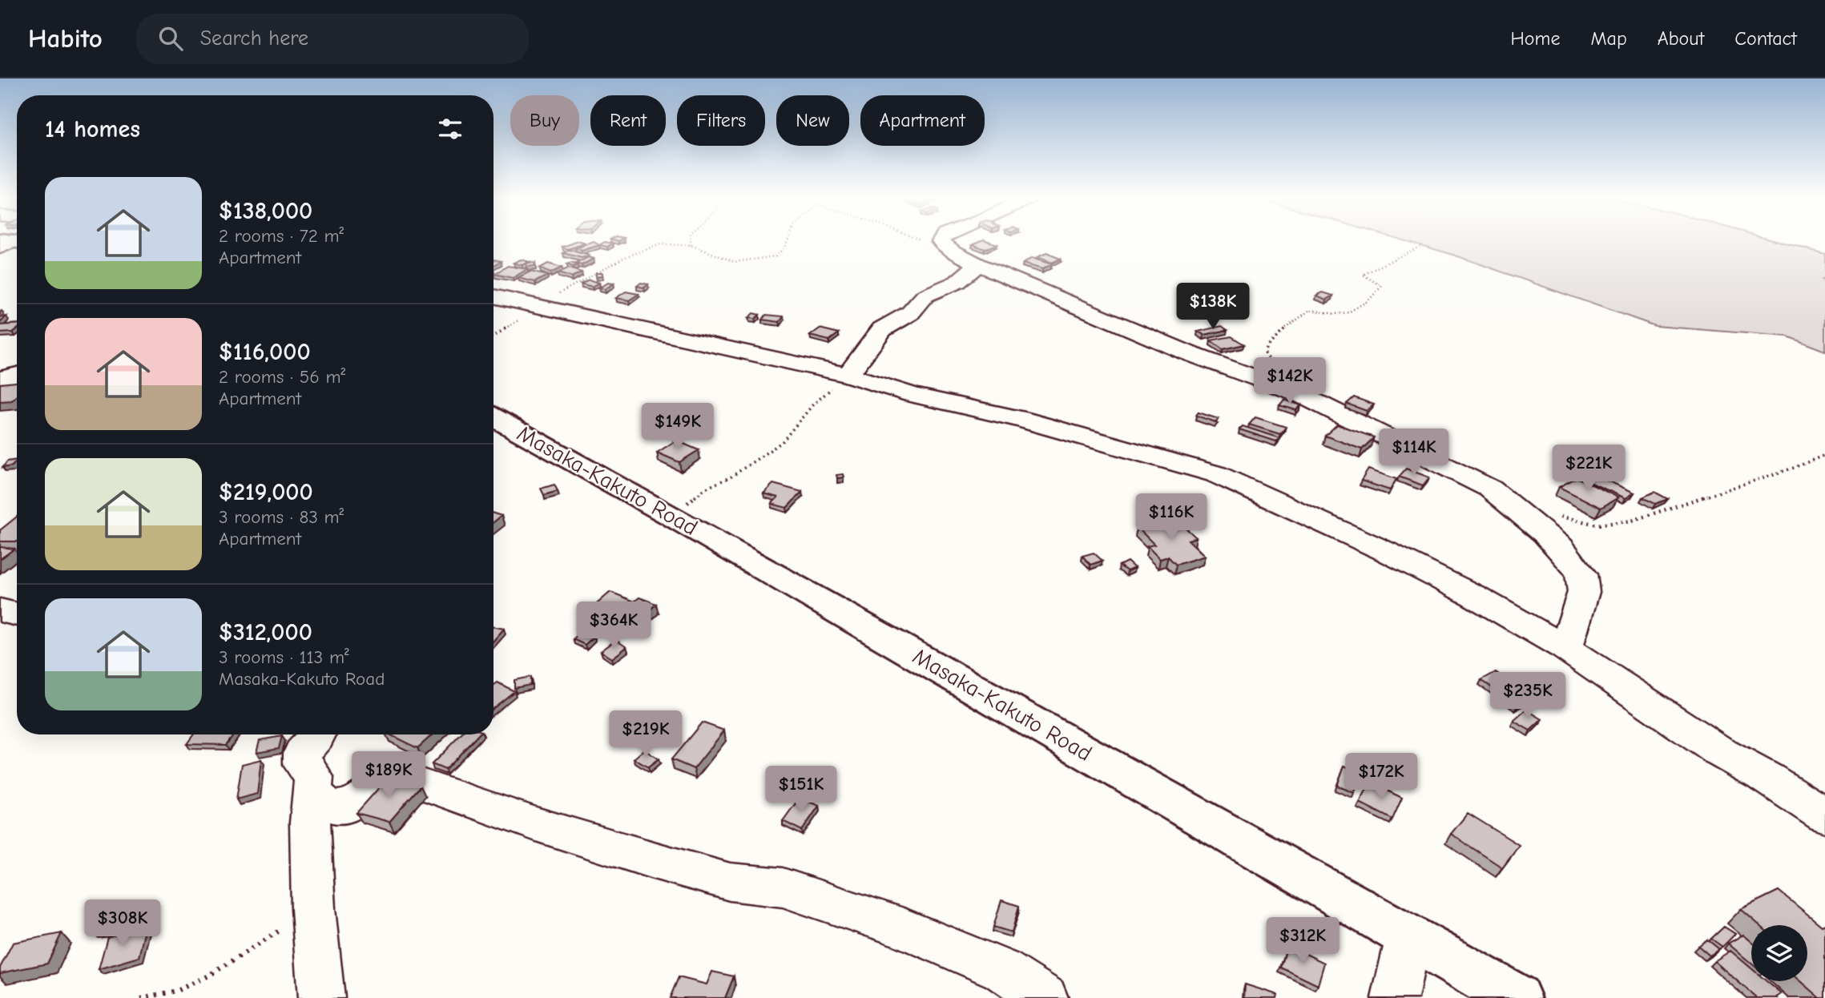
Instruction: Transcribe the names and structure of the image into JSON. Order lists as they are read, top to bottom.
{
  "streets": {
    "highway": ["Masaka-Kakuto Road"]
  },
  "page": {
    "header": "Habito",
    "search": "Search here",
    "nav": [
      "Home",
      "Map",
      "About",
      "Contact"
    ],
    "chip": [
      "Buy",
      "Rent",
      "Filters",
      "New",
      "Apartment"
    ],
    "heading": "14 homes",
    "list": [
      {
        "name": "$138,000",
        "note": "2 rooms · 72 m² · Apartment"
      },
      {
        "name": "$116,000",
        "note": "2 rooms · 56 m² · Apartment"
      },
      {
        "name": "$219,000",
        "note": "3 rooms · 83 m² · Apartment"
      },
      {
        "name": "$312,000",
        "note": "3 rooms · 113 m² · Masaka-Kakuto Road"
      }
    ],
    "price": [
      "$138K",
      "$142K",
      "$149K",
      "$114K",
      "$221K",
      "$116K",
      "$364K",
      "$235K",
      "$219K",
      "$189K",
      "$172K",
      "$151K",
      "$308K",
      "$312K"
    ]
  }
}
